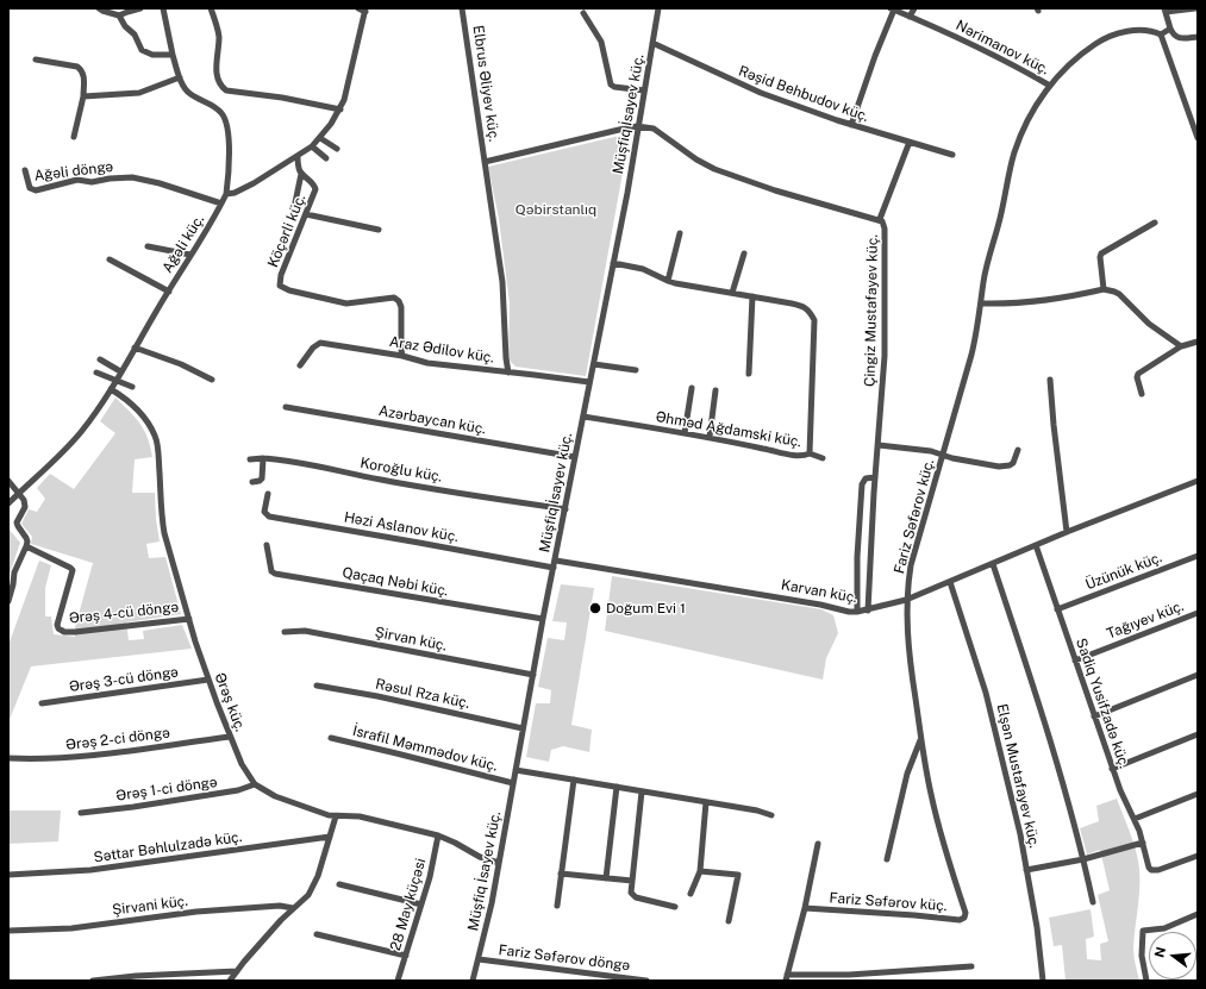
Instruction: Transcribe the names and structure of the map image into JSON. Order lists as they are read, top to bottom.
{
  "streets": {
    "street": [
      "Nərimanov küç.",
      "Elbrus Əliyev küç.",
      "Rəşid Behbudov küç.",
      "Müşfiq İsayev küç.",
      "Ağəli döngə",
      "Köçərli küç.",
      "Ağəli küç.",
      "Çingiz Mustafayev küç.",
      "Araz Ədilov küç.",
      "Azərbaycan küç.",
      "Əhməd Ağdamski küç.",
      "Koroğlu küç.",
      "Fariz Səfərov küç.",
      "Həzi Aslanov küç.",
      "Üzünük küç.",
      "Qaçaq Nəbi küç.",
      "Karvan küç.",
      "Ərəş 4-cü döngə",
      "Tağıyev küç.",
      "Şirvan küç.",
      "Ərəş 3-cü döngə",
      "Rəsul Rza küç.",
      "Ərəş küç.",
      "Sadiq Yusifzadə küç.",
      "Ərəş 2-ci döngə",
      "İsrafil Məmmədov küç.",
      "Elşən Mustafayev küç.",
      "Ərəş 1-ci döngə",
      "Səttar Bəhlulzadə küç.",
      "28 May küçəsi",
      "Şirvani küç.",
      "Fariz Səfərov döngə"
    ]
  },
  "crossings": [
    ["Nərimanov küç.", "Fariz Səfərov küç."],
    ["Elbrus Əliyev küç.", "Müşfiq İsayev küç."],
    ["Elbrus Əliyev küç.", "Çingiz Mustafayev küç."],
    ["Elbrus Əliyev küç.", "Araz Ədilov küç."],
    ["Rəşid Behbudov küç.", "Müşfiq İsayev küç."],
    ["Müşfiq İsayev küç.", "Çingiz Mustafayev küç."],
    ["Müşfiq İsayev küç.", "Araz Ədilov küç."],
    ["Müşfiq İsayev küç.", "Azərbaycan küç."],
    ["Müşfiq İsayev küç.", "Əhməd Ağdamski küç."],
    ["Müşfiq İsayev küç.", "Koroğlu küç."],
    ["Müşfiq İsayev küç.", "Həzi Aslanov küç."],
    ["Müşfiq İsayev küç.", "Qaçaq Nəbi küç."],
    ["Müşfiq İsayev küç.", "Karvan küç."],
    ["Müşfiq İsayev küç.", "Şirvan küç."],
    ["Müşfiq İsayev küç.", "Rəsul Rza küç."],
    ["Müşfiq İsayev küç.", "Ərəş küç."],
    ["Müşfiq İsayev küç.", "İsrafil Məmmədov küç."],
    ["Müşfiq İsayev küç.", "Fariz Səfərov döngə"],
    ["Ağəli döngə", "Ağəli küç."],
    ["Köçərli küç.", "Araz Ədilov küç."],
    ["Ağəli küç.", "Ərəş küç."],
    ["Çingiz Mustafayev küç.", "Karvan küç."],
    ["Fariz Səfərov küç.", "Karvan küç."],
    ["Üzünük küç.", "Sadiq Yusifzadə küç."],
    ["Karvan küç.", "Sadiq Yusifzadə küç."],
    ["Karvan küç.", "Elşən Mustafayev küç."],
    ["Ərəş 4-cü döngə", "Ərəş küç."],
    ["Tağıyev küç.", "Sadiq Yusifzadə küç."],
    ["Ərəş 3-cü döngə", "Ərəş küç."],
    ["Ərəş küç.", "Ərəş 2-ci döngə"],
    ["Ərəş küç.", "Ərəş 1-ci döngə"],
    ["Ərəş küç.", "28 May küçəsi"]
  ],
  "parks": ["Qəbirstanlıq"],
  "places": ["Doğum Evi 1"],
  "north": "left"
}
